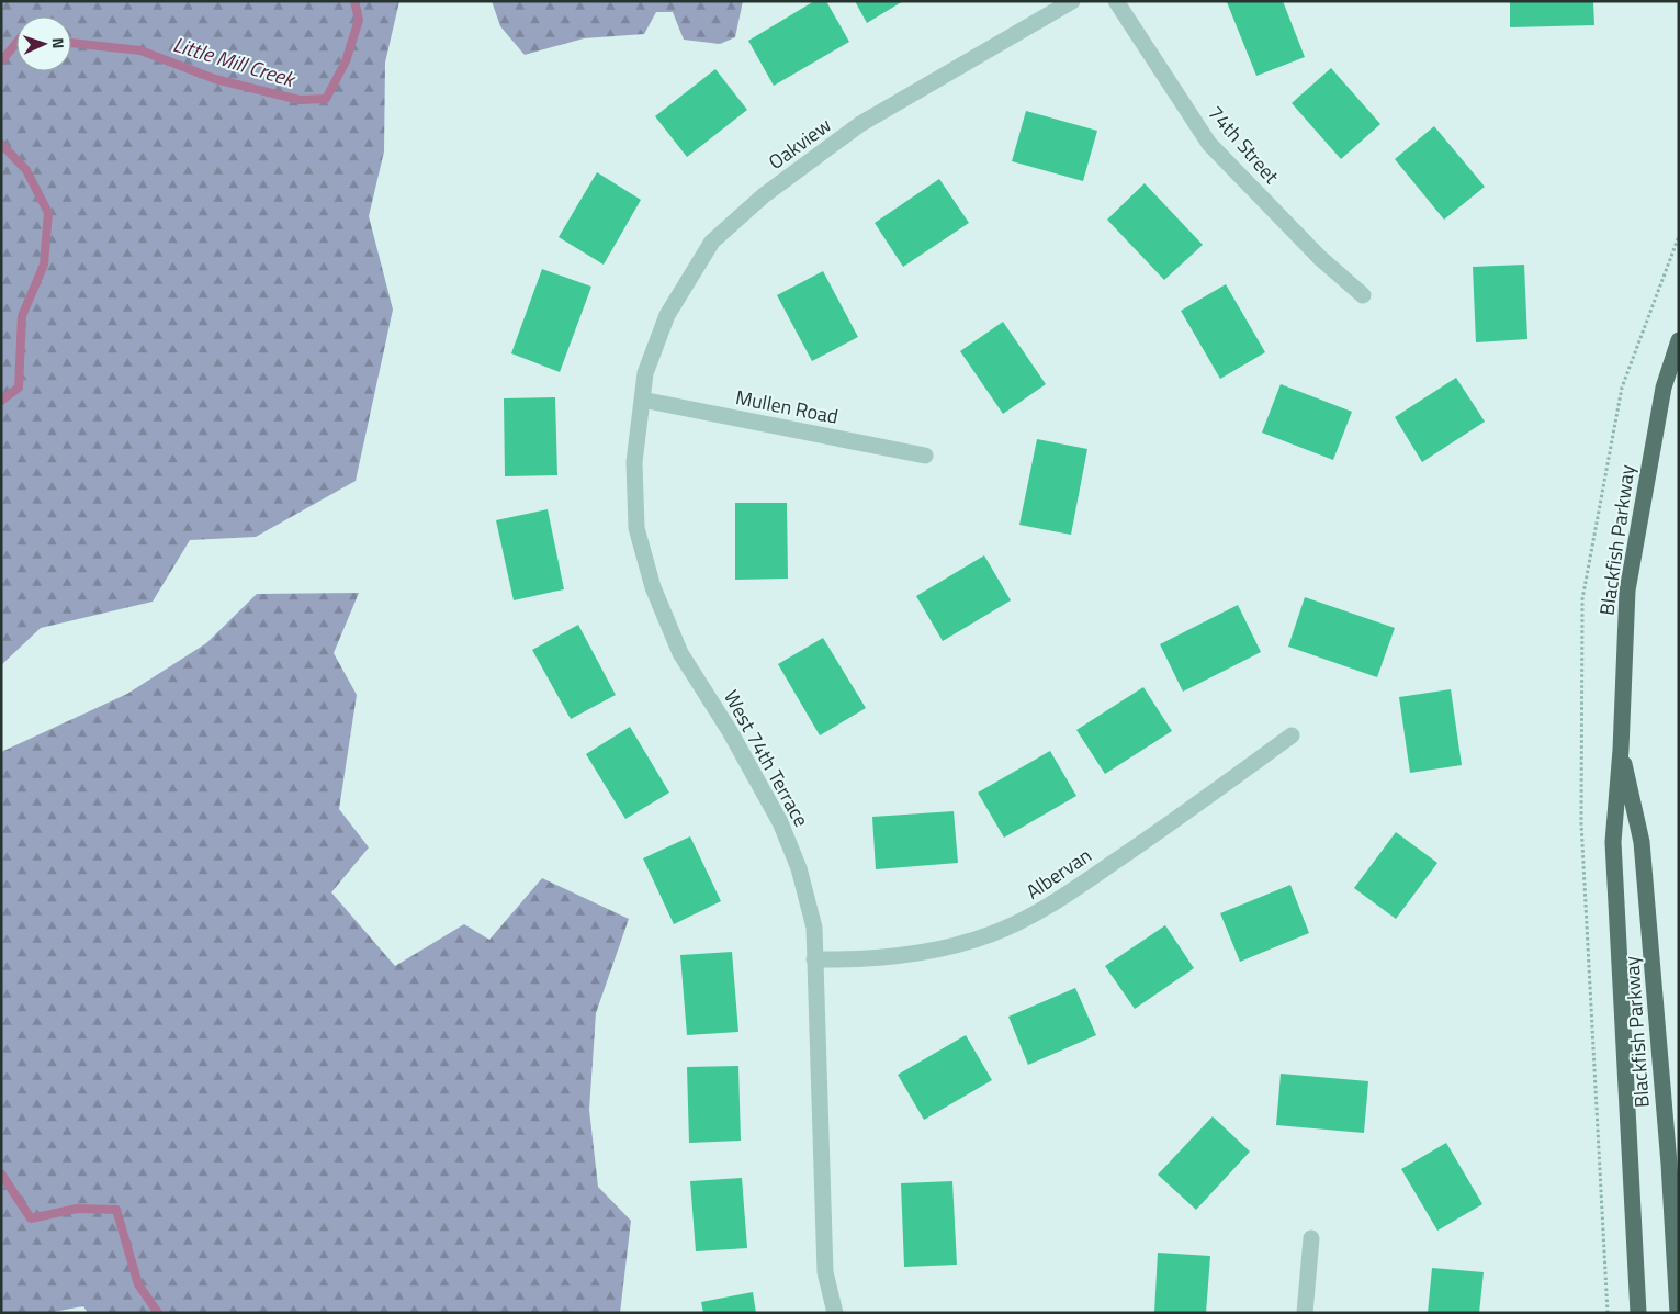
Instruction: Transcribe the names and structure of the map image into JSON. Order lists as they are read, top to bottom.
{
  "streets": {
    "main road": ["Blackfish Parkway"],
    "street": [
      "Oakview",
      "74th Street",
      "Mullen Road",
      "West 74th Terrace",
      "Albervan"
    ]
  },
  "crossings": [
    ["Oakview", "Mullen Road"],
    ["Oakview", "West 74th Terrace"],
    ["Mullen Road", "West 74th Terrace"],
    ["West 74th Terrace", "Albervan"]
  ],
  "water": ["Little Mill Creek"],
  "north": "right"
}
